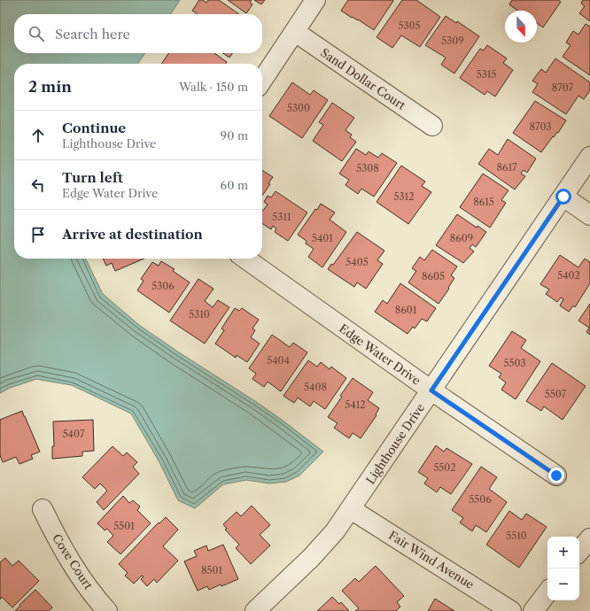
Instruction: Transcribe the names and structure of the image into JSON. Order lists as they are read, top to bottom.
{
  "streets": {
    "street": [
      "Sand Dollar Court",
      "Edge Water Drive",
      "Lighthouse Drive",
      "Fair Wind Avenue",
      "Cove Court"
    ]
  },
  "crossings": [
    ["Edge Water Drive", "Lighthouse Drive"],
    ["Lighthouse Drive", "Fair Wind Avenue"]
  ],
  "house_numbers": [
    "5305",
    "5309",
    "5315",
    "8707",
    "5300",
    "8703",
    "8617",
    "5308",
    "5312",
    "8615",
    "5311",
    "5401",
    "8609",
    "5405",
    "5402",
    "8605",
    "5306",
    "8601",
    "5310",
    "5404",
    "5503",
    "5408",
    "5507",
    "5412",
    "5407",
    "5502",
    "5506",
    "5501",
    "5510",
    "8501"
  ],
  "north": "bottom",
  "page": {
    "search": "Search here",
    "heading": ["2 min", "Walk · 150 m"],
    "list": [
      ["Continue", "Lighthouse Drive", "90 m"],
      ["Turn left", "Edge Water Drive", "60 m"],
      "Arrive at destination"
    ],
    "map_buttons": ["+", "−"]
  }
}
